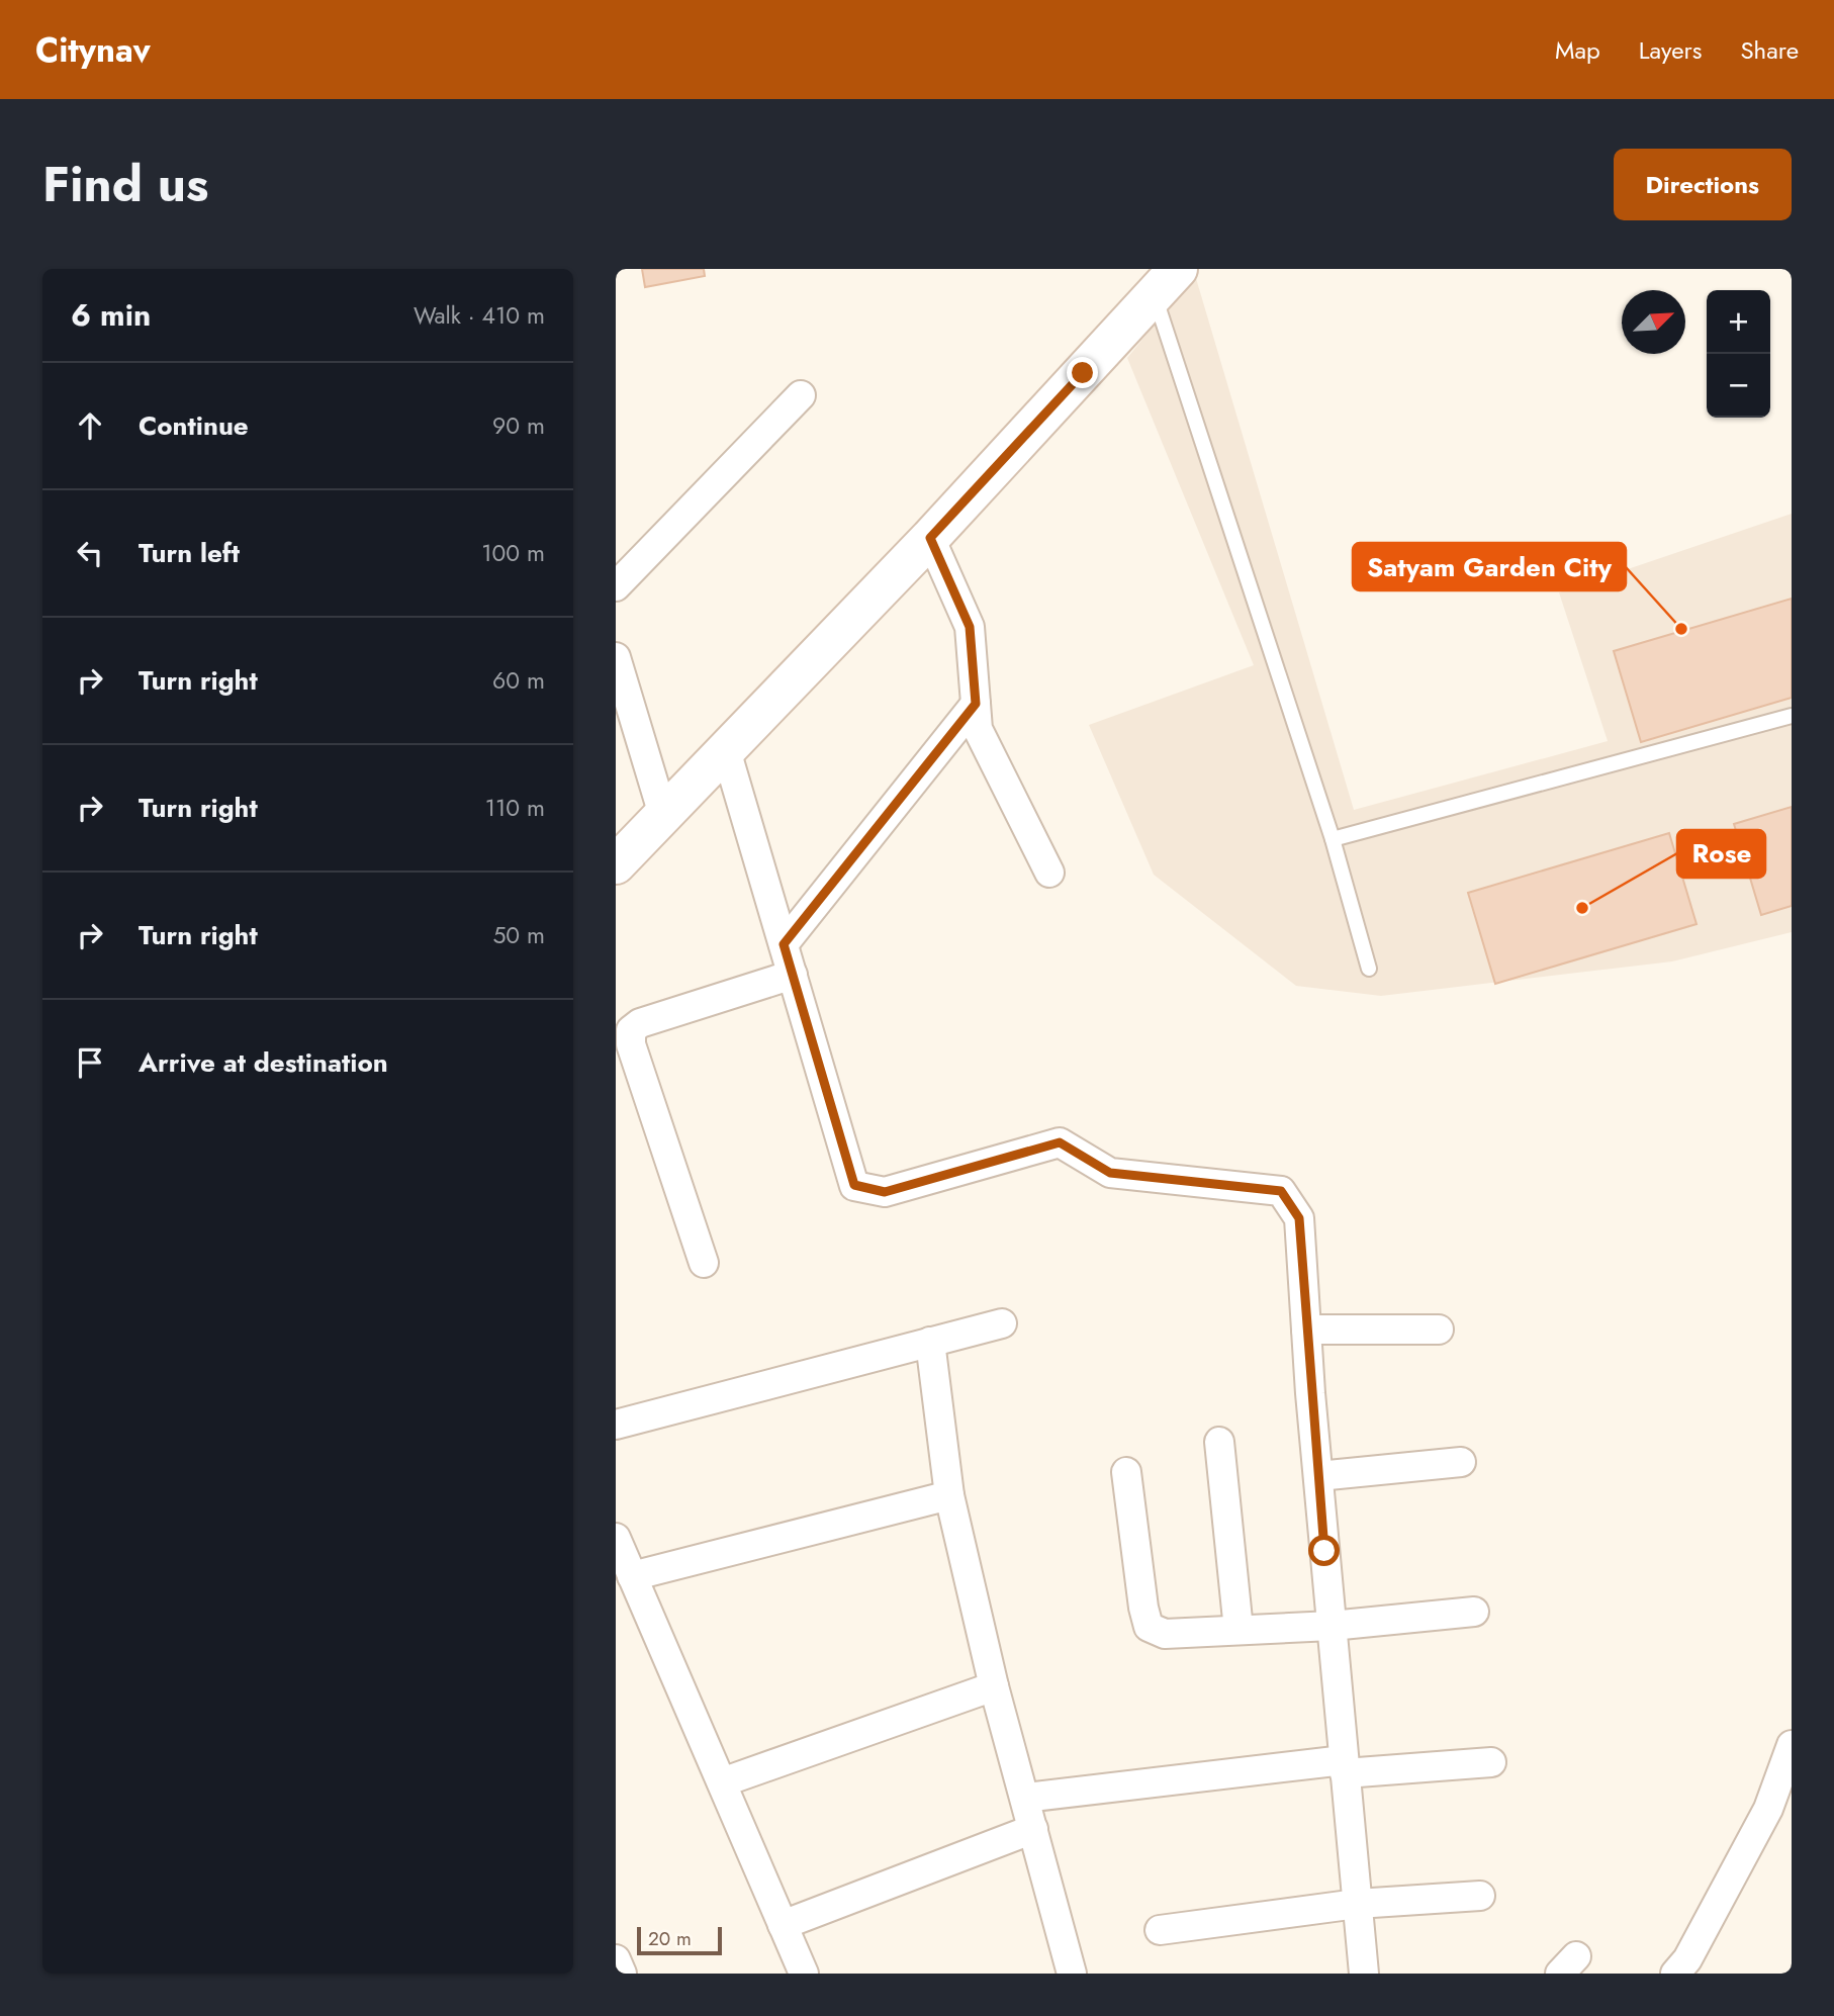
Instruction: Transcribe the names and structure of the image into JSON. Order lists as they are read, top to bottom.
{
  "places": ["Satyam Garden City", "Rose"],
  "scale_bar": "20 m",
  "north": "top right",
  "page": {
    "header": "Citynav",
    "nav": ["Map", "Layers", "Share"],
    "title": "Find us",
    "buttons": "Directions",
    "heading": ["6 min", "Walk · 410 m"],
    "map_buttons": ["+", "−"],
    "list": [
      ["Continue", "90 m"],
      ["Turn left", "100 m"],
      ["Turn right", "60 m"],
      ["Turn right", "110 m"],
      ["Turn right", "50 m"],
      "Arrive at destination"
    ],
    "scale": "20 m"
  }
}
